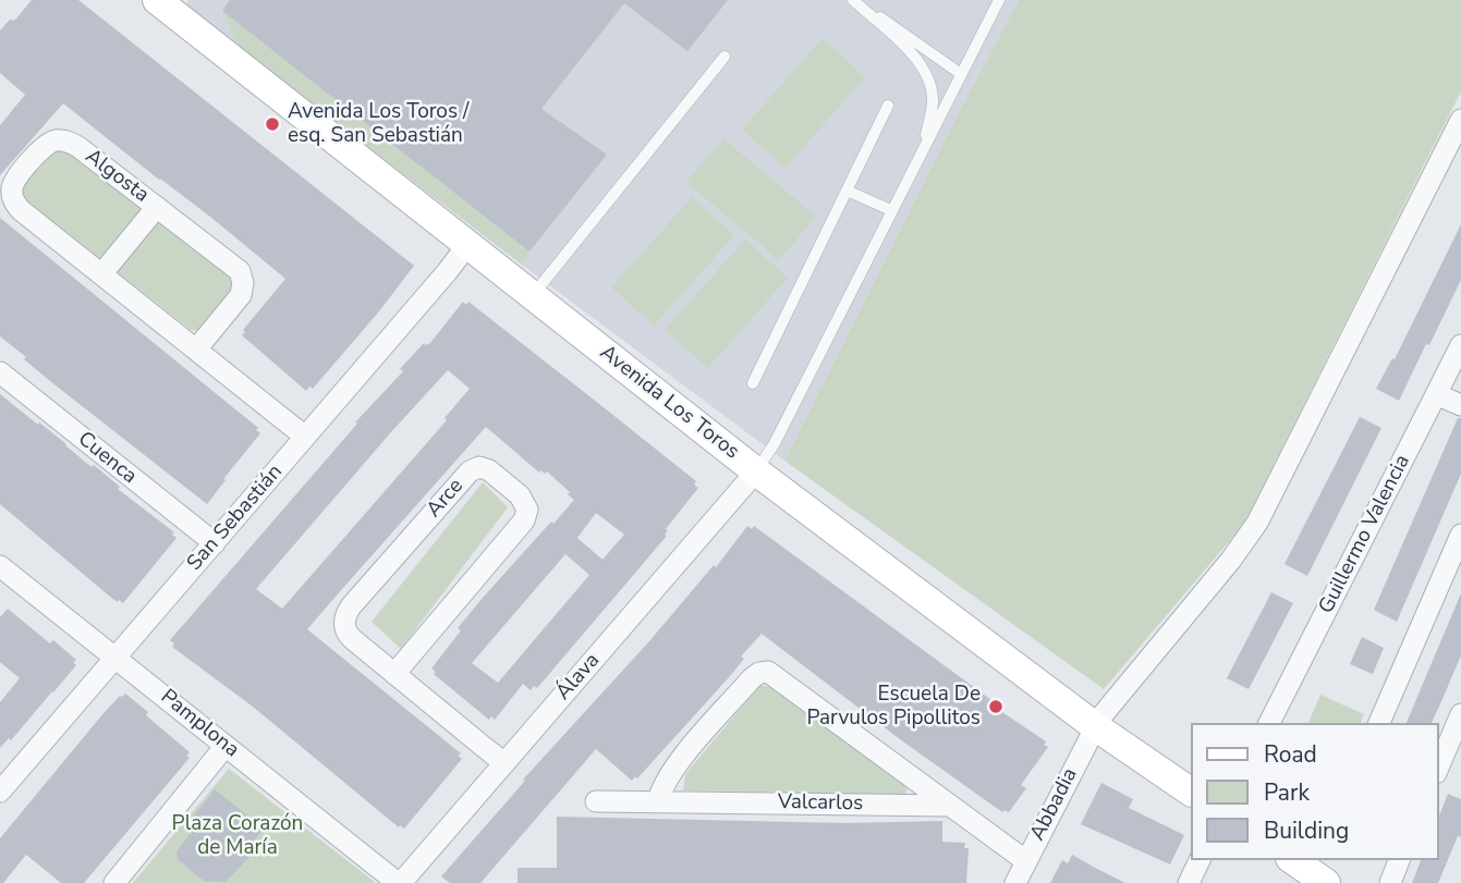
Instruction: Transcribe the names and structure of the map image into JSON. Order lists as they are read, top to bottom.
{
  "streets": {
    "main road": ["Avenida Los Toros"],
    "street": [
      "Algosta",
      "Cuenca",
      "Arce",
      "San Sebastián",
      "Guillermo Valencia",
      "Álava",
      "Pamplona",
      "Valcarlos",
      "Abbadia"
    ]
  },
  "crossings": [
    ["Algosta", "San Sebastián"],
    ["Avenida Los Toros", "San Sebastián"],
    ["Avenida Los Toros", "Álava"],
    ["Avenida Los Toros", "Abbadia"],
    ["Cuenca", "San Sebastián"],
    ["Arce", "Álava"],
    ["San Sebastián", "Pamplona"],
    ["Álava", "Pamplona"]
  ],
  "parks": ["Plaza Corazón de María"],
  "places": ["Avenida Los Toros / esq. San Sebastián", "Escuela De Parvulos Pipollitos"],
  "legend": ["Road", "Park", "Building"]
}
